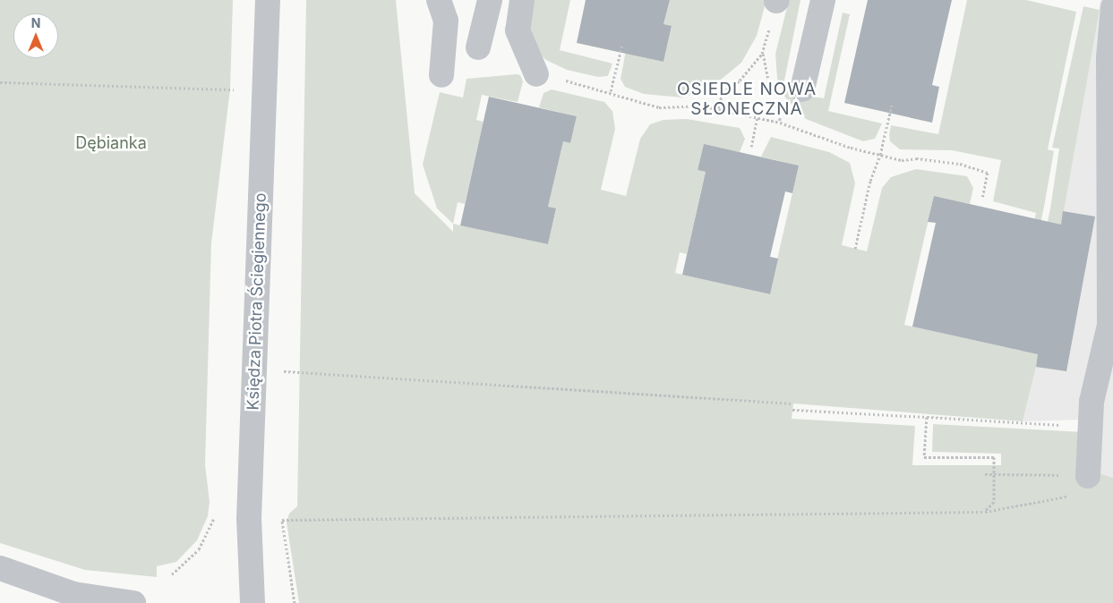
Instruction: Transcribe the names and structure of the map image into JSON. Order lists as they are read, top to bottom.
{
  "streets": {
    "street": ["Księdza Piotra Ściegiennego"]
  },
  "districts": ["OSIEDLE NOWA SŁONECZNA"],
  "parks": ["Dębianka"],
  "north": "top"
}
